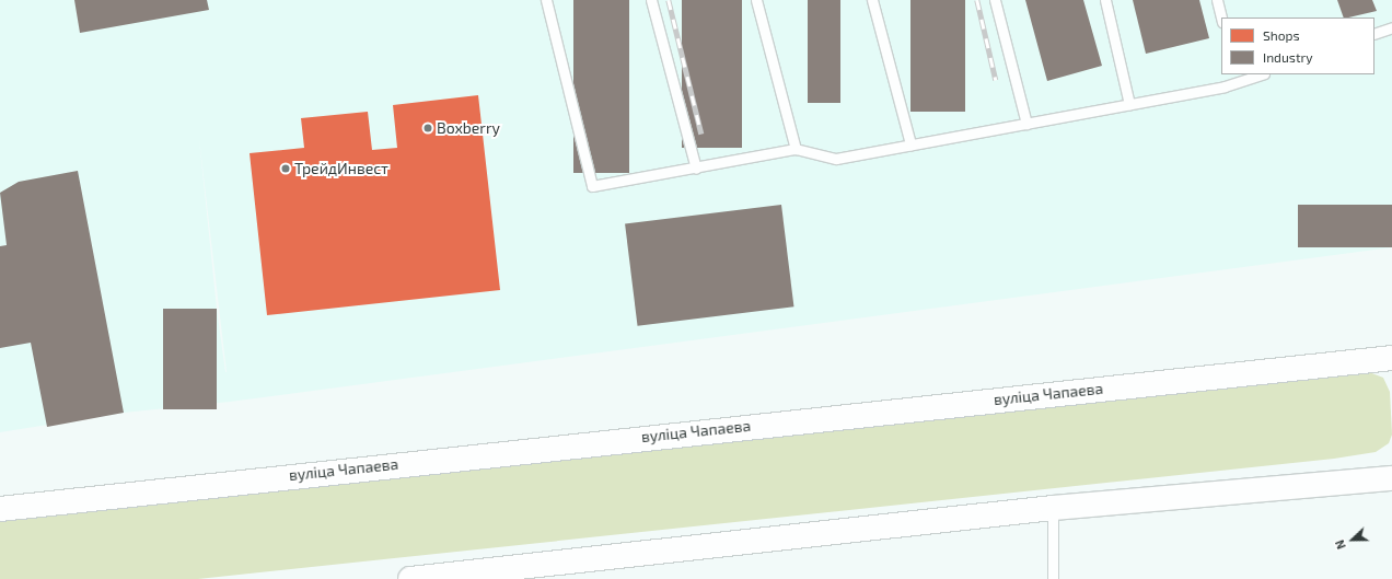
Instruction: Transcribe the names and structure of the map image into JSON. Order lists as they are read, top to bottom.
{
  "streets": {
    "main road": ["вуліца Чапаева"]
  },
  "places": ["Boxberry", "ТрейдИнвест"],
  "legend": ["Shops", "Industry"],
  "north": "left"
}
